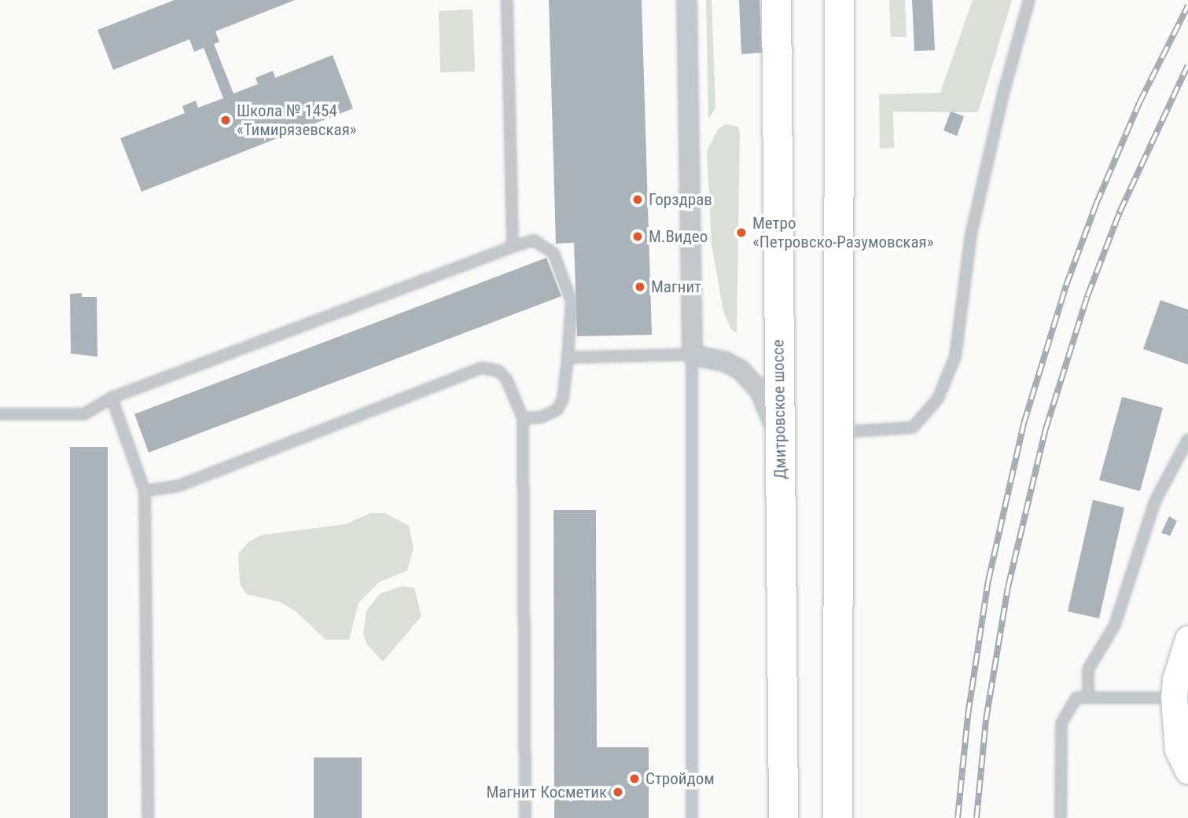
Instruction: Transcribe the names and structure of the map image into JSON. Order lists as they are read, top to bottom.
{
  "streets": {
    "main road": ["Дмитровское шоссе"]
  },
  "places": [
    "Школа № 1454 «Тимирязевская»",
    "Горздрав",
    "Метро «Петровско-Разумовская»",
    "М.Видео",
    "Магнит",
    "Стройдом",
    "Магнит Косметик"
  ]
}
